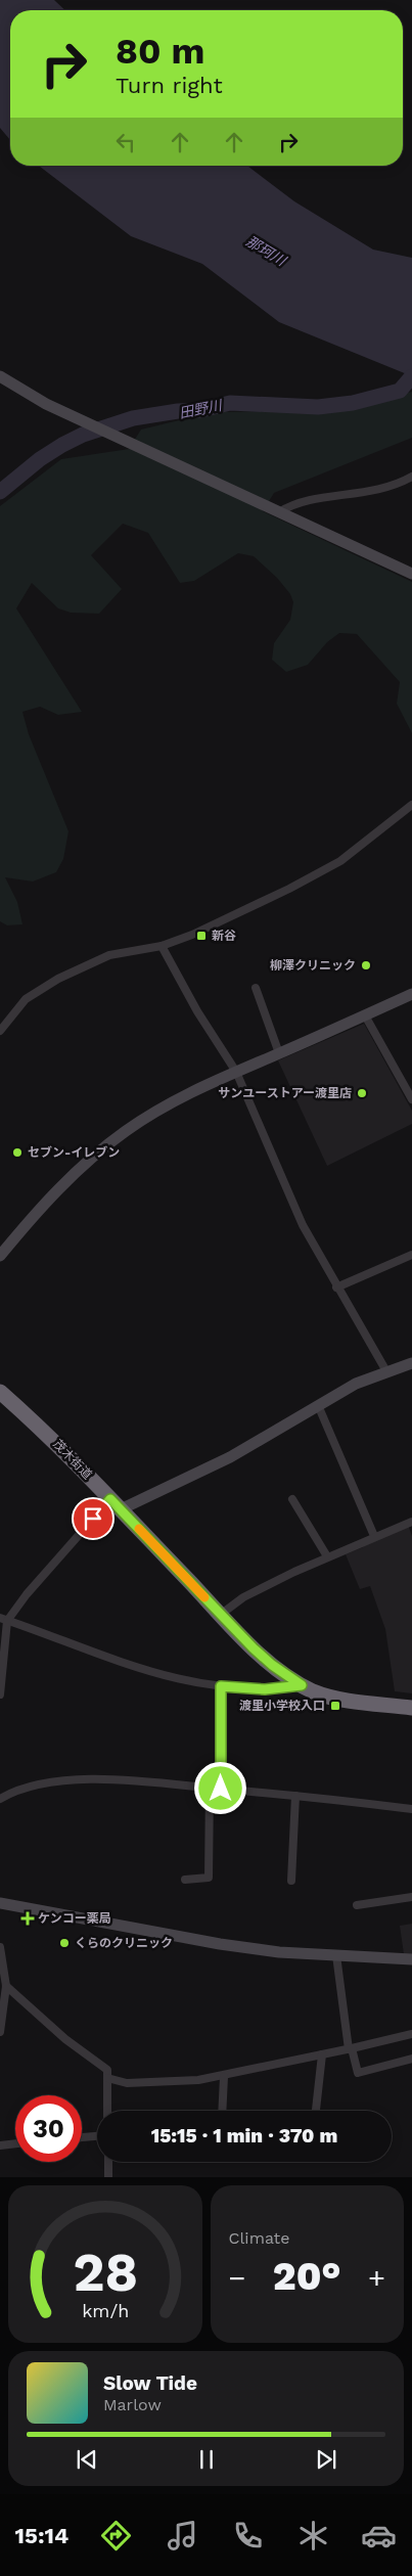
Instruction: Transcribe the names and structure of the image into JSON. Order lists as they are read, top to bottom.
{
  "streets": {
    "highway": ["茂木街道"]
  },
  "water": ["那珂川", "田野川"],
  "places": {
    "transit": ["新谷", "渡里小学校入口"],
    "other": [
      "柳澤クリニック",
      "サンユーストアー渡里店",
      "セブン-イレブン",
      "くらのクリニック"
    ],
    "health": ["ケンコー薬局"]
  },
  "page": {
    "turn": ["80 m", "Turn right"],
    "limit": "30",
    "trip": "15:15 · 1 min · 370 m",
    "tile": "Climate",
    "heat": ["−", "20°", "+"],
    "song": ["Slow Tide", "Marlow"],
    "tabs": "15:14",
    "gauge": ["28", "km/h"]
  }
}
